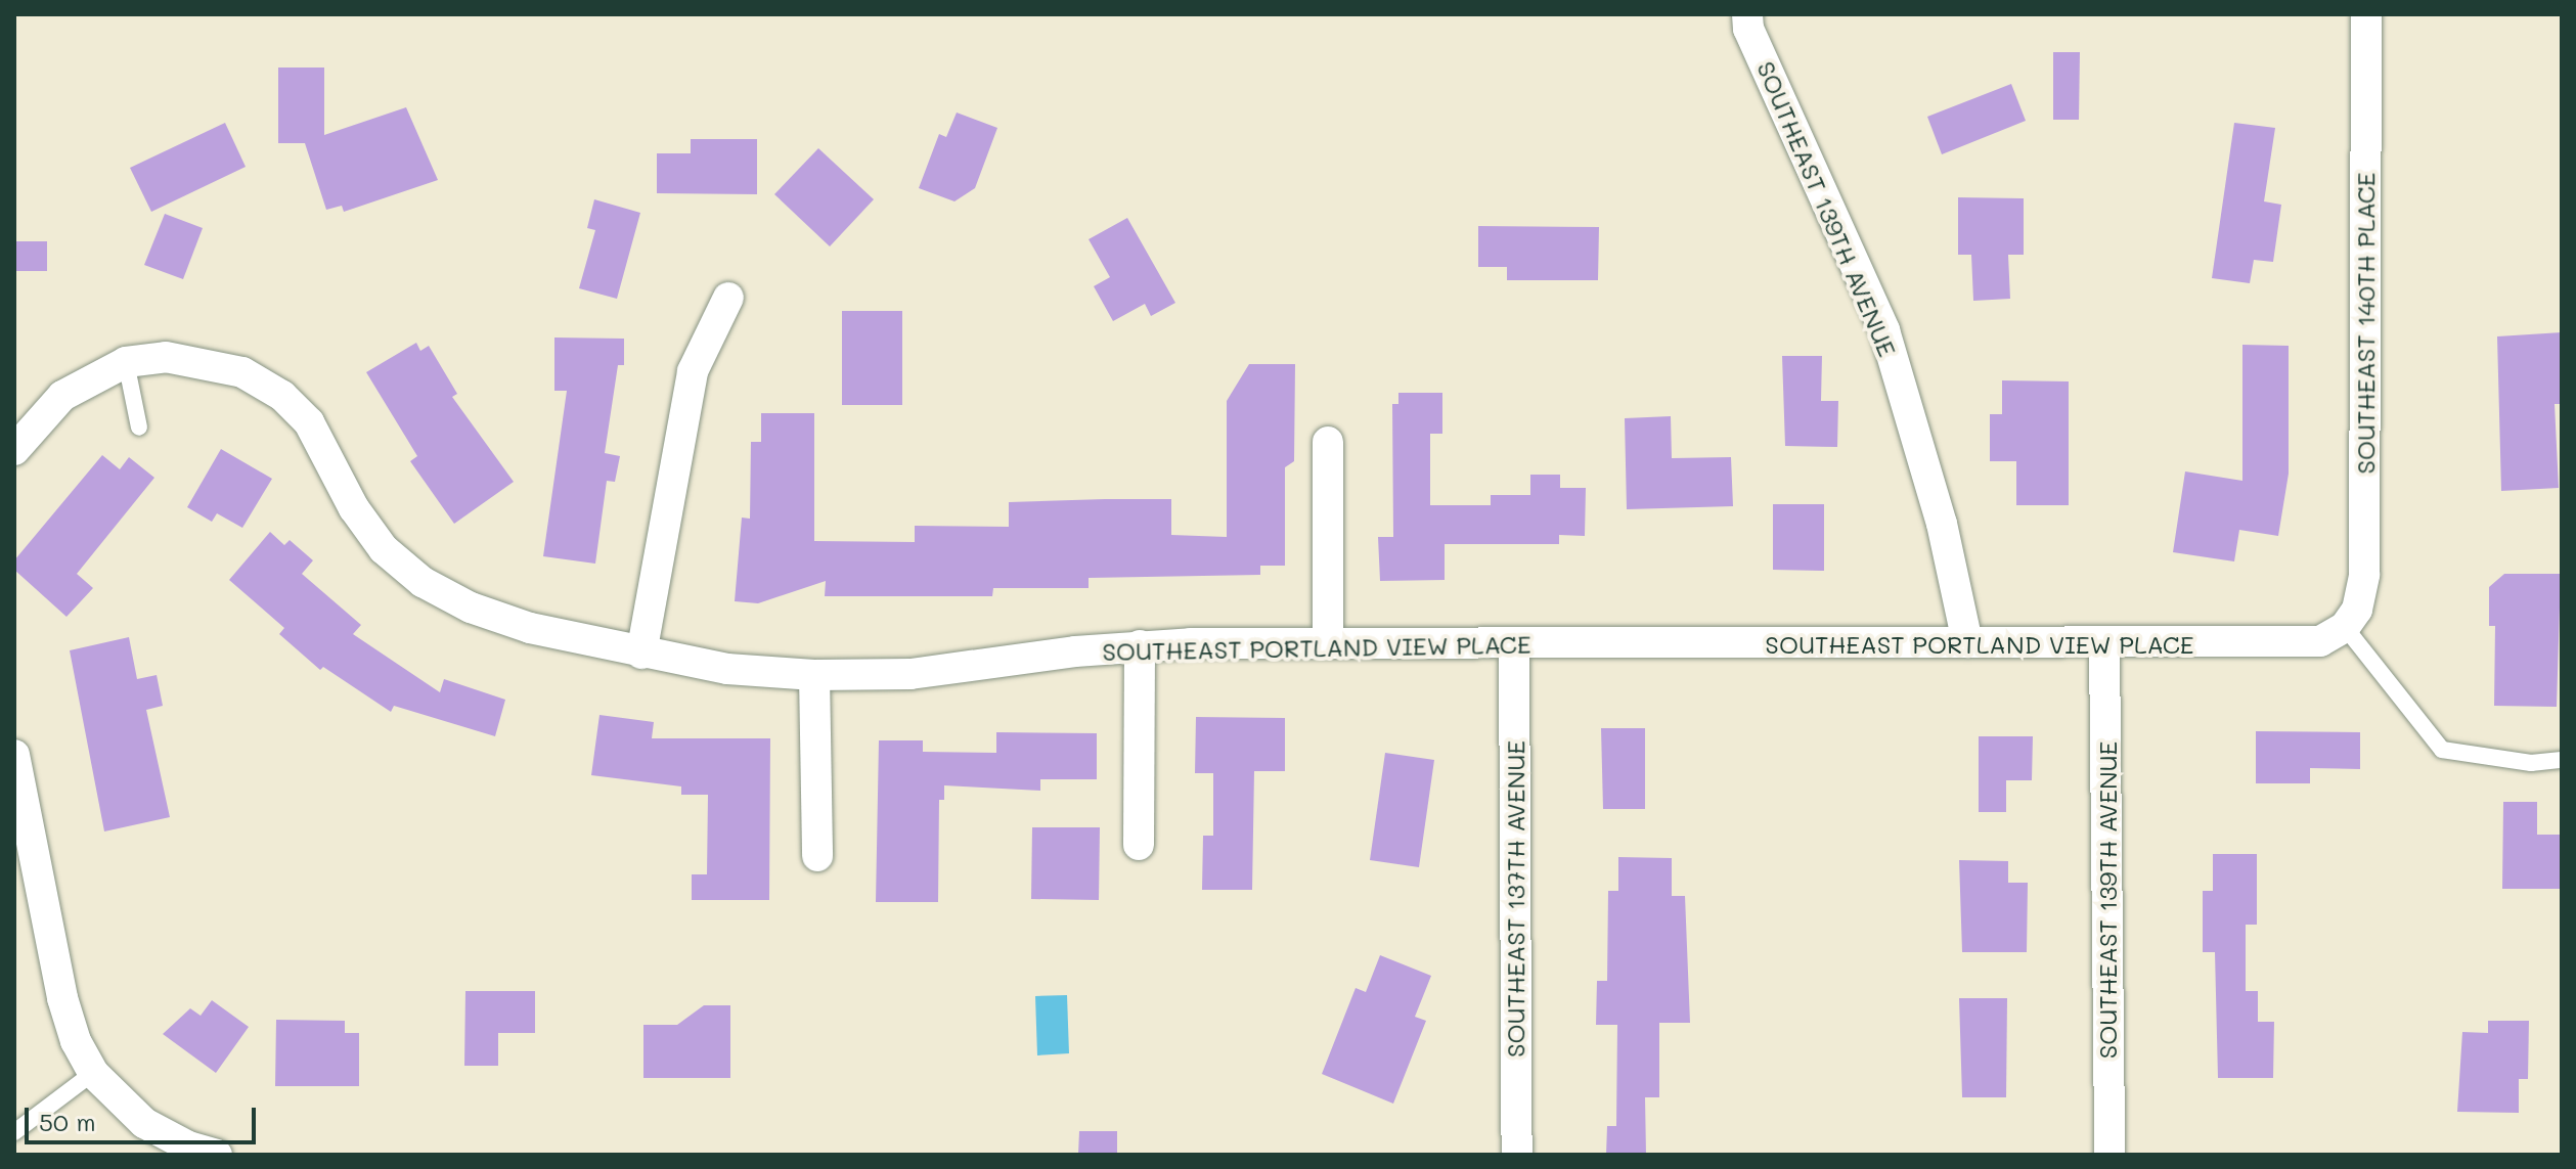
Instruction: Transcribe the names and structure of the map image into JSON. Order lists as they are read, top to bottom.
{
  "streets": {
    "street": [
      "SOUTHEAST 139TH AVENUE",
      "SOUTHEAST 140TH PLACE",
      "SOUTHEAST PORTLAND VIEW PLACE",
      "SOUTHEAST 137TH AVENUE"
    ]
  },
  "crossings": [
    ["SOUTHEAST 139TH AVENUE", "SOUTHEAST PORTLAND VIEW PLACE"],
    ["SOUTHEAST 140TH PLACE", "SOUTHEAST PORTLAND VIEW PLACE"],
    ["SOUTHEAST PORTLAND VIEW PLACE", "SOUTHEAST 137TH AVENUE"]
  ],
  "scale_bar": "50 m"
}
